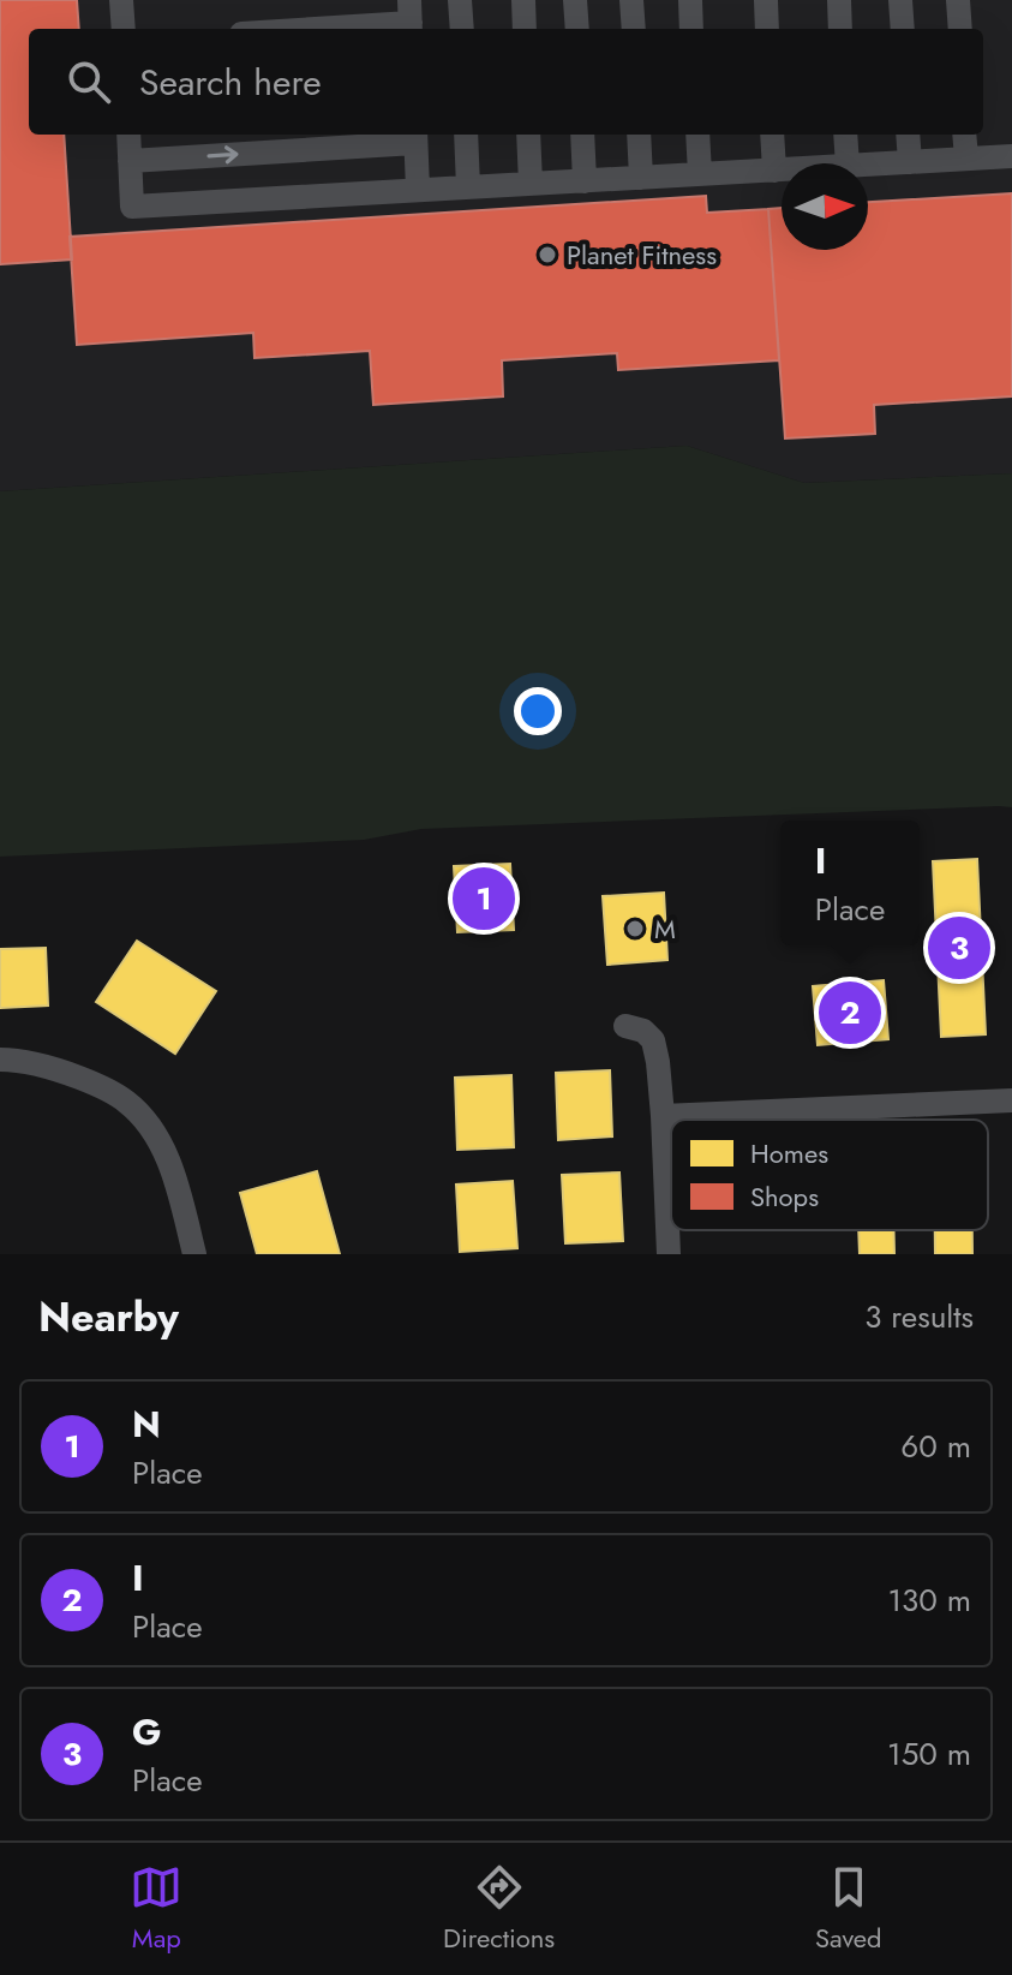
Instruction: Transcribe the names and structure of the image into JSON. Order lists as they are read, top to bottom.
{
  "places": ["Planet Fitness", "M"],
  "legend": ["Homes", "Shops"],
  "north": "right",
  "page": {
    "search": "Search here",
    "popup": ["I", "Place"],
    "pins": ["1", "3", "2"],
    "heading": ["Nearby", "3 results"],
    "list": [
      {
        "mark": "1",
        "name": "N",
        "note": "Place",
        "value": "60 m"
      },
      {
        "mark": "2",
        "name": "I",
        "note": "Place",
        "value": "130 m"
      },
      {
        "mark": "3",
        "name": "G",
        "note": "Place",
        "value": "150 m"
      }
    ],
    "nav": ["Map", "Directions", "Saved"]
  }
}
